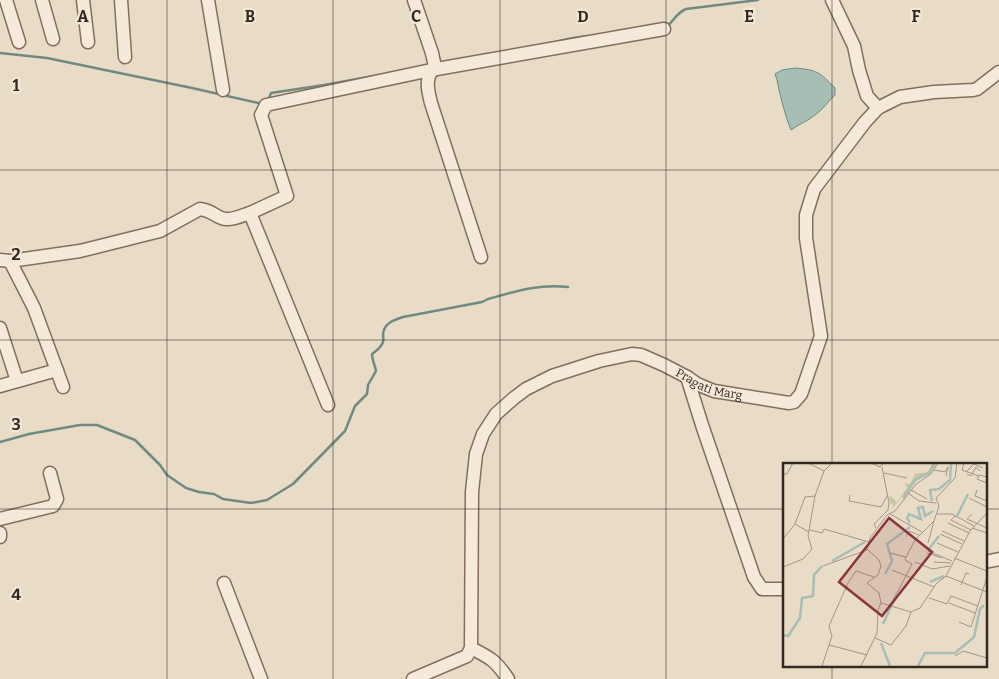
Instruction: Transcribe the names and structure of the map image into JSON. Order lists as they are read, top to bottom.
{
  "streets": {
    "street": ["Pragati Marg"]
  },
  "grid": {
    "columns": [
      "A",
      "B",
      "C",
      "D",
      "E",
      "F"
    ],
    "rows": [
      "1",
      "2",
      "3",
      "4"
    ]
  }
}
